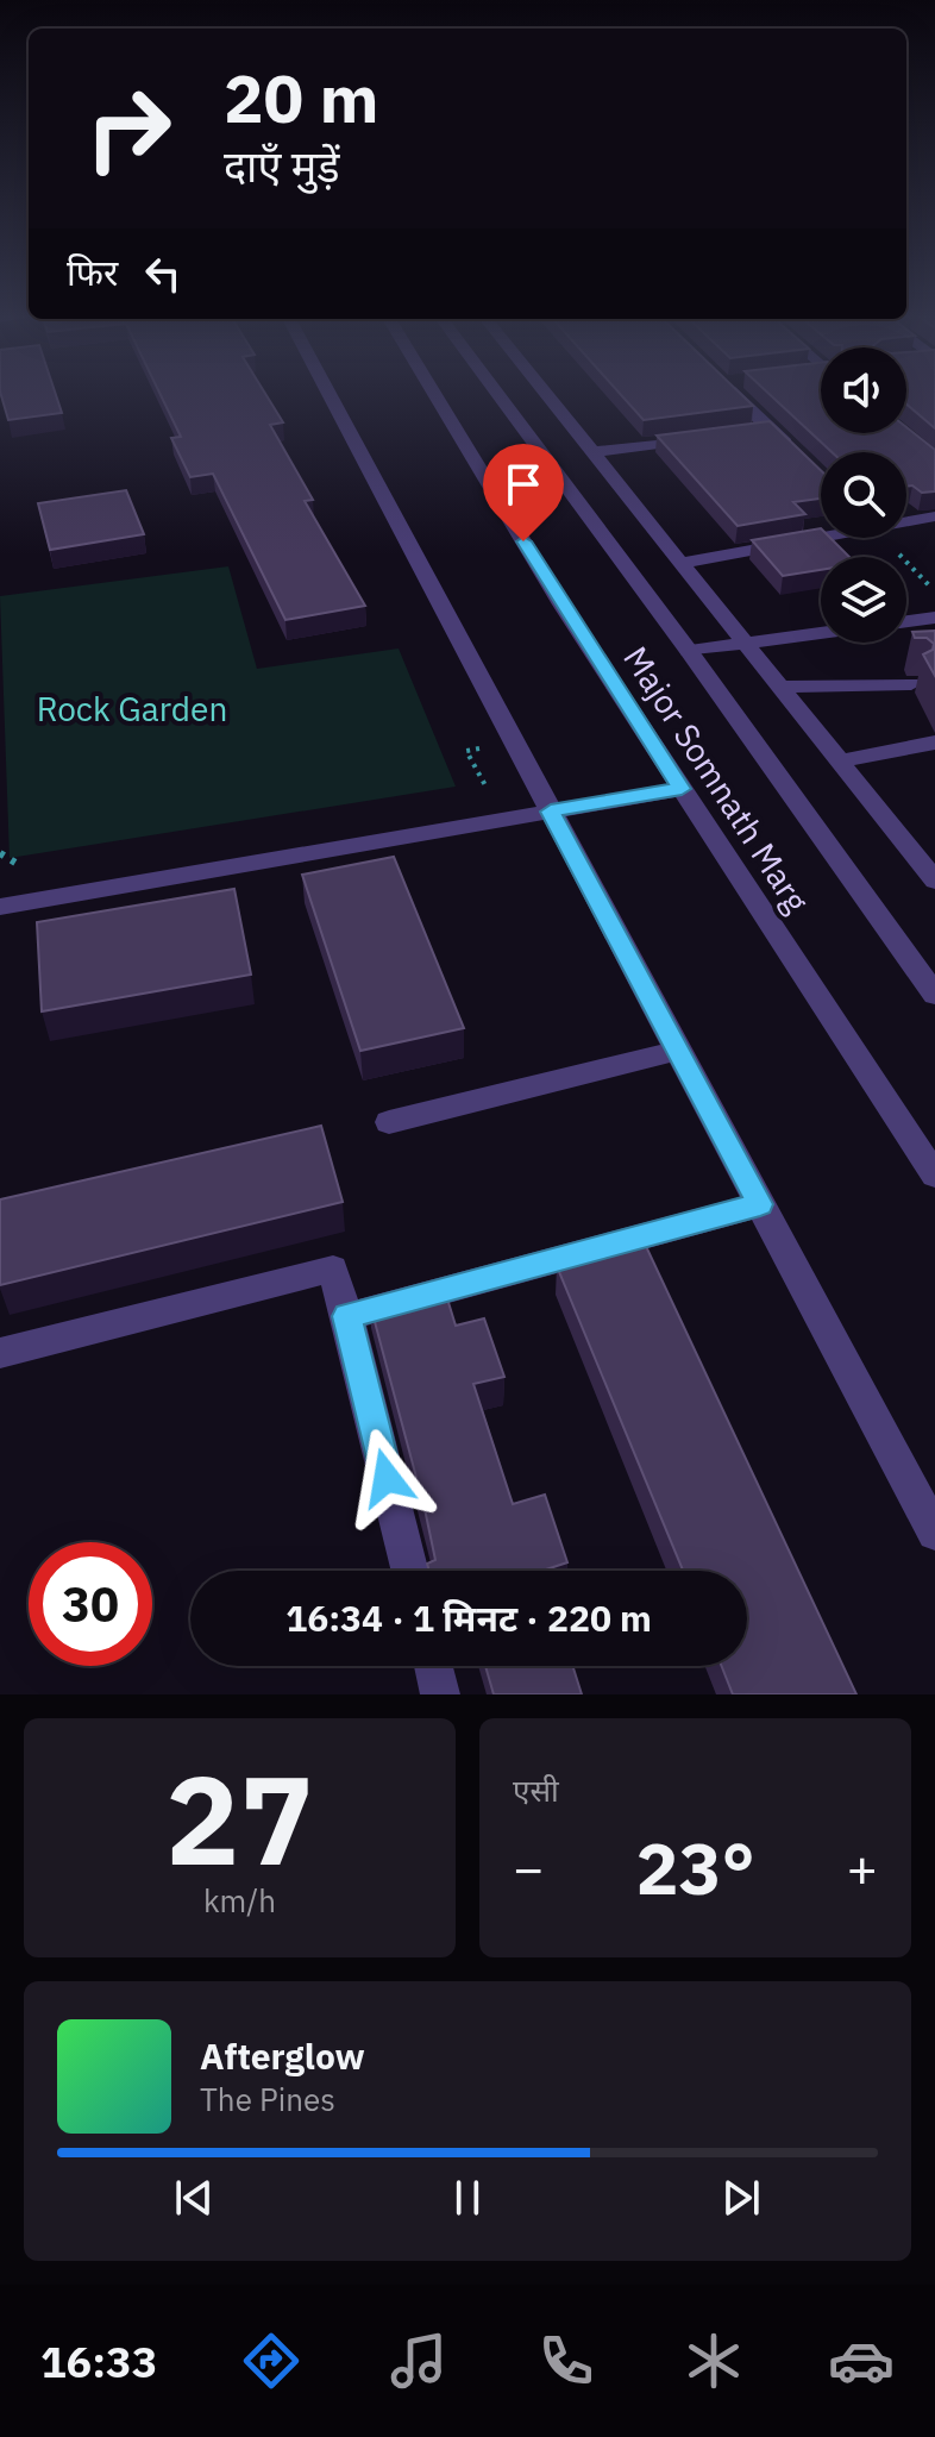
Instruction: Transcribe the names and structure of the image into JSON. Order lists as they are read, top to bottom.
{
  "streets": {
    "street": ["Major Somnath Marg"]
  },
  "parks": ["Rock Garden"],
  "page": {
    "turn": ["20 m", "दाएँ मुड़ें"],
    "then": "फिर",
    "limit": "30",
    "trip": "16:34 · 1 मिनट · 220 m",
    "tile": [
      ["27", "km/h"],
      "एसी"
    ],
    "heat": ["−", "23°", "+"],
    "song": ["Afterglow", "The Pines"],
    "tabs": "16:33"
  }
}
